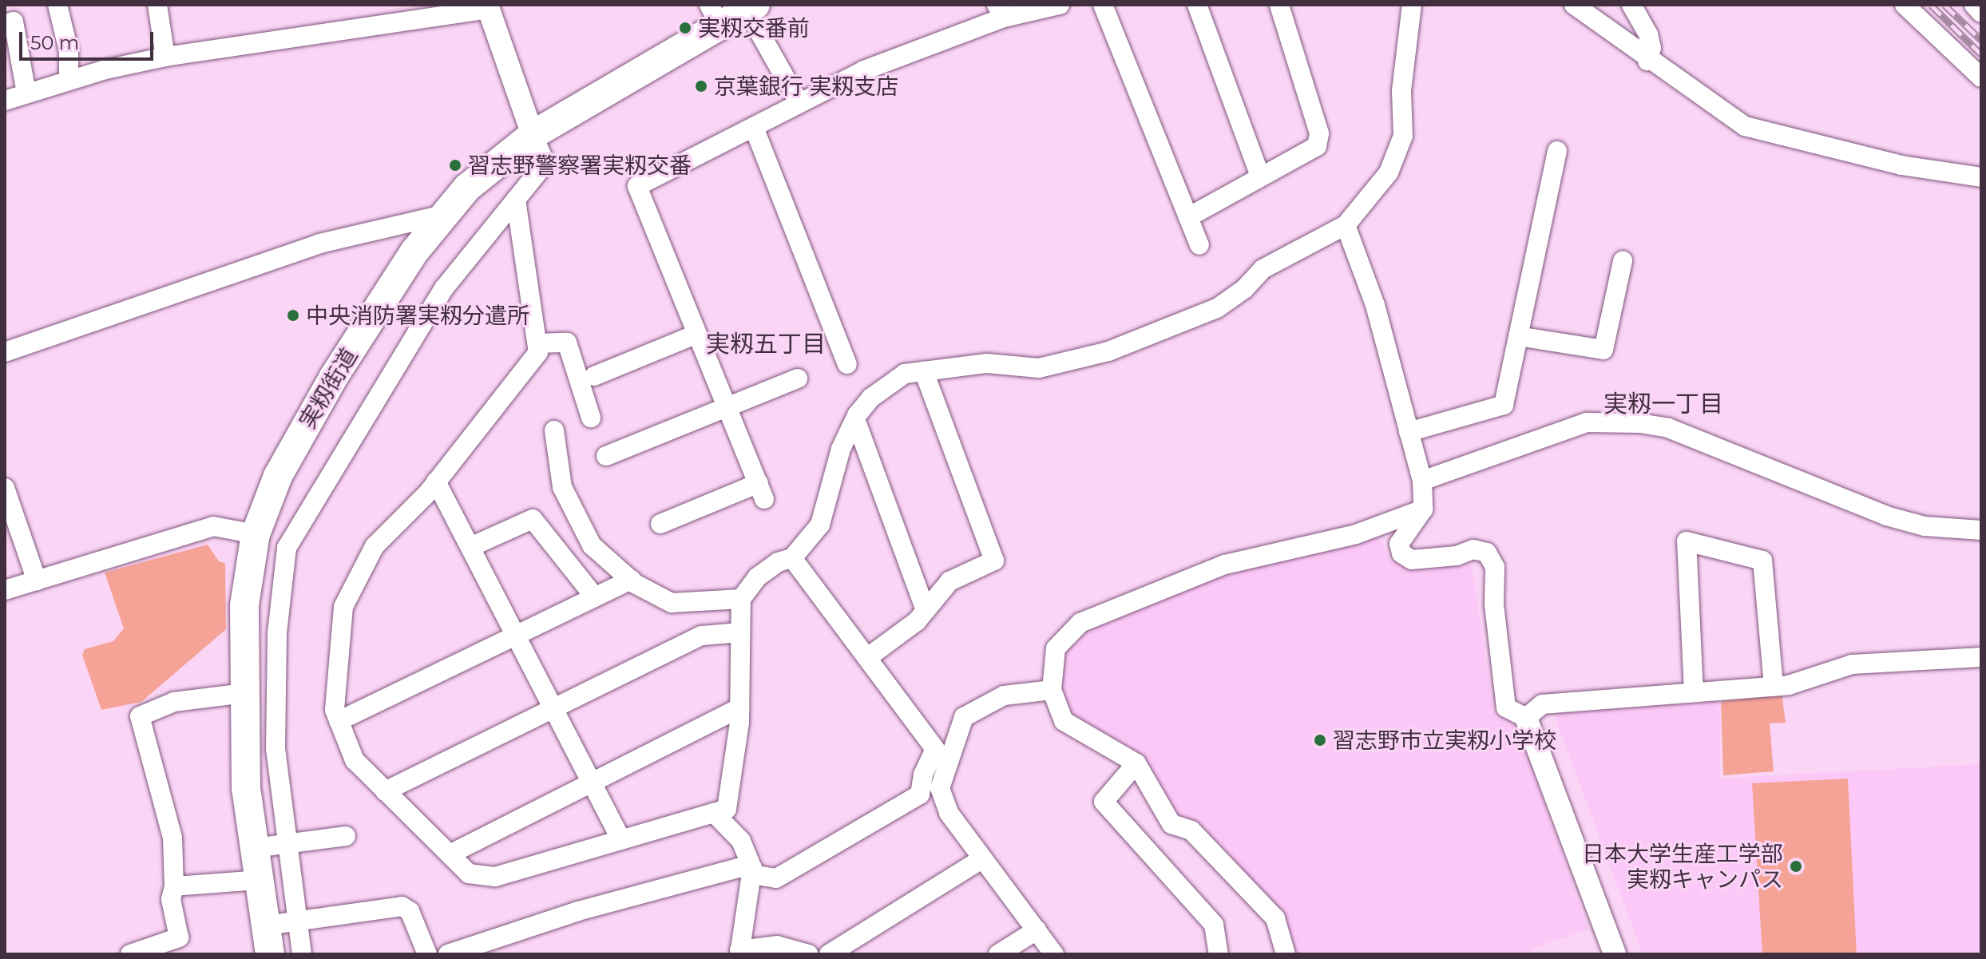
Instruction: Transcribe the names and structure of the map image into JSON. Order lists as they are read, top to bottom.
{
  "streets": {
    "main road": ["実籾街道"]
  },
  "districts": ["実籾五丁目", "実籾一丁目"],
  "places": [
    "実籾交番前",
    "京葉銀行 実籾支店",
    "習志野警察署実籾交番",
    "中央消防署実籾分遣所",
    "習志野市立実籾小学校",
    "日本大学生産工学部 実籾キャンパス"
  ],
  "scale_bar": "50 m"
}
